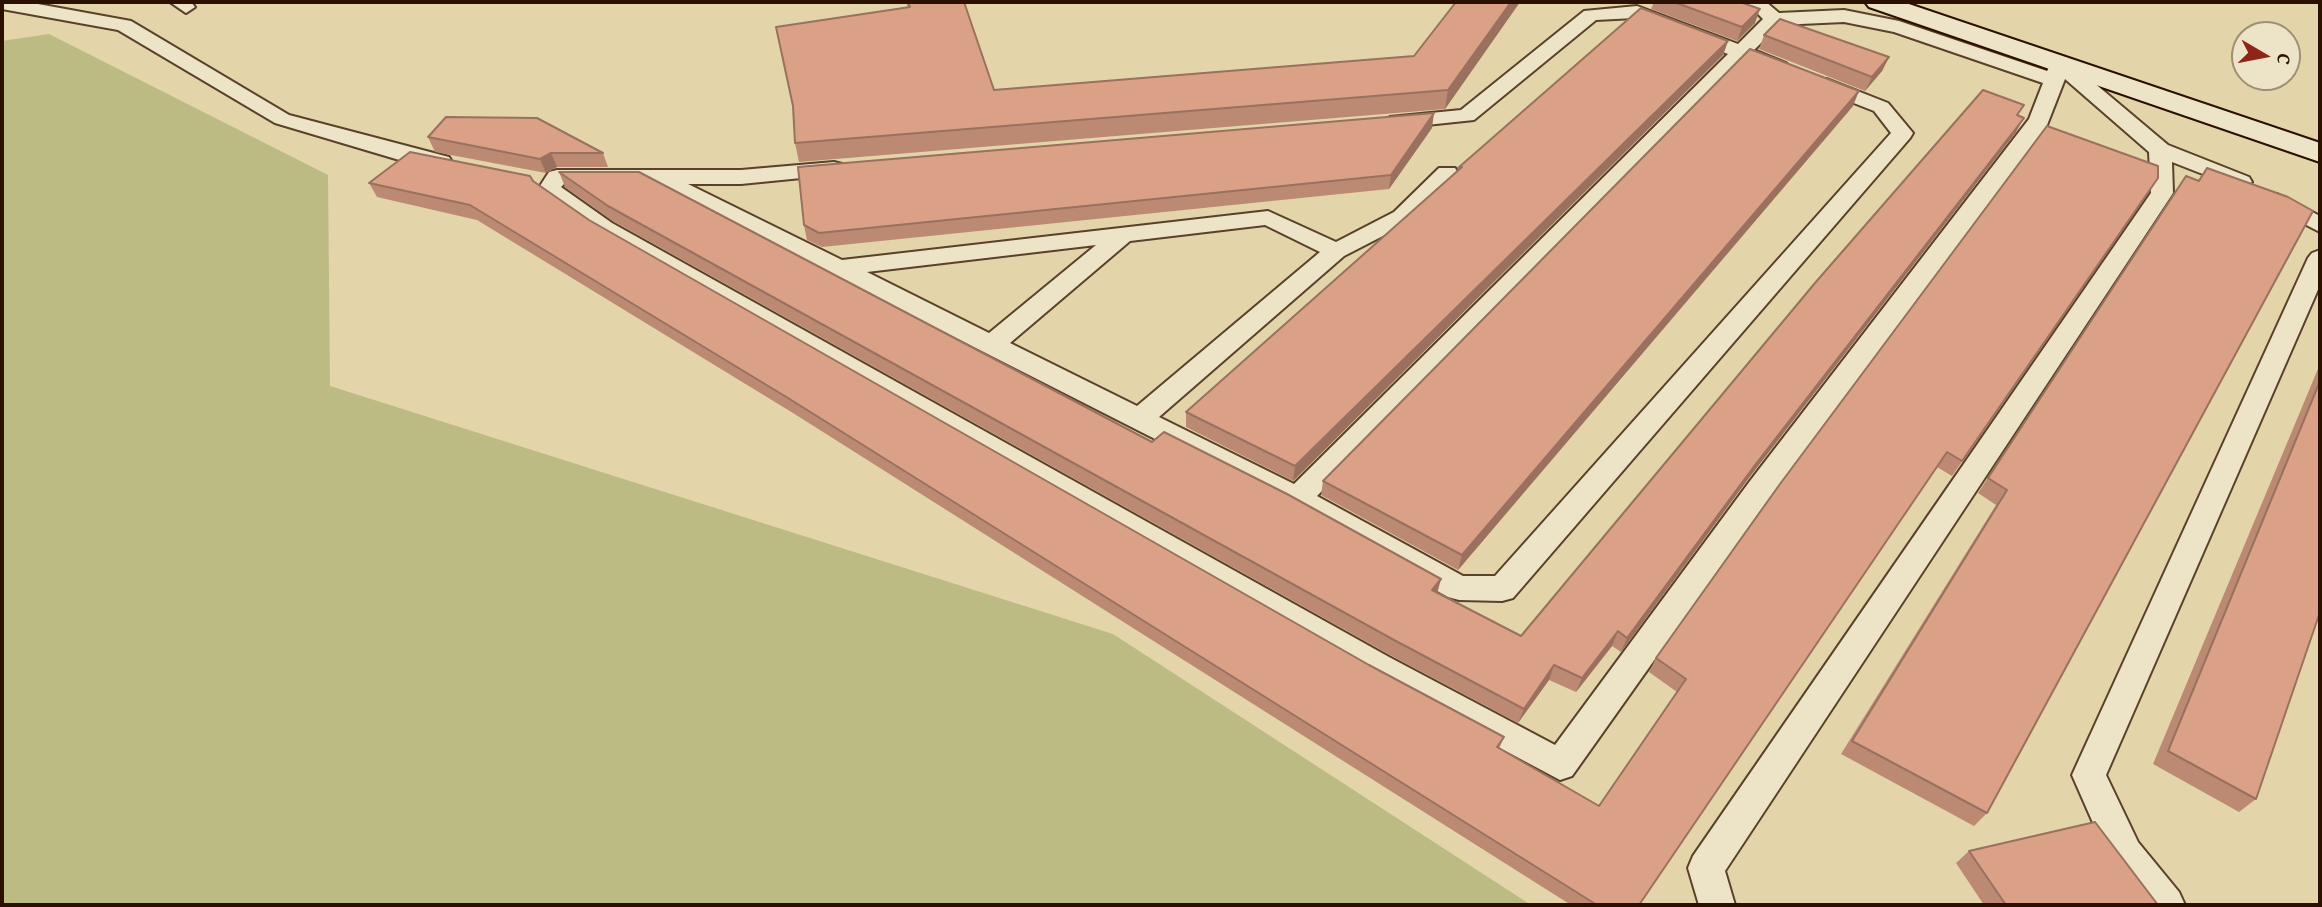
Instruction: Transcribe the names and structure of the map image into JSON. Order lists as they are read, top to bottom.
{
  "north": "right"
}
